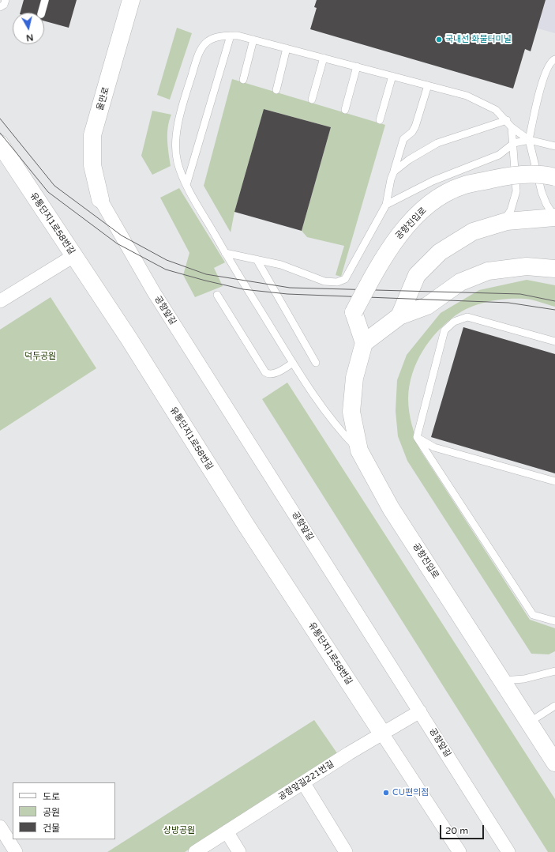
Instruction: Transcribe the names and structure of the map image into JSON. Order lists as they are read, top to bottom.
{
  "streets": {
    "main road": ["울만로", "유통단지1로58번길", "공항진입로"],
    "street": ["공항앞길", "공항앞길221번길"]
  },
  "crossings": [
    ["울만로", "공항앞길"],
    ["유통단지1로58번길", "공항앞길221번길"],
    ["공항앞길", "공항앞길221번길"]
  ],
  "parks": ["덕두공원", "상방공원"],
  "places": ["국내선 화물터미널", "CU편의점"],
  "legend": ["도로", "공원", "건물"],
  "scale_bar": "20 m",
  "north": "bottom"
}
